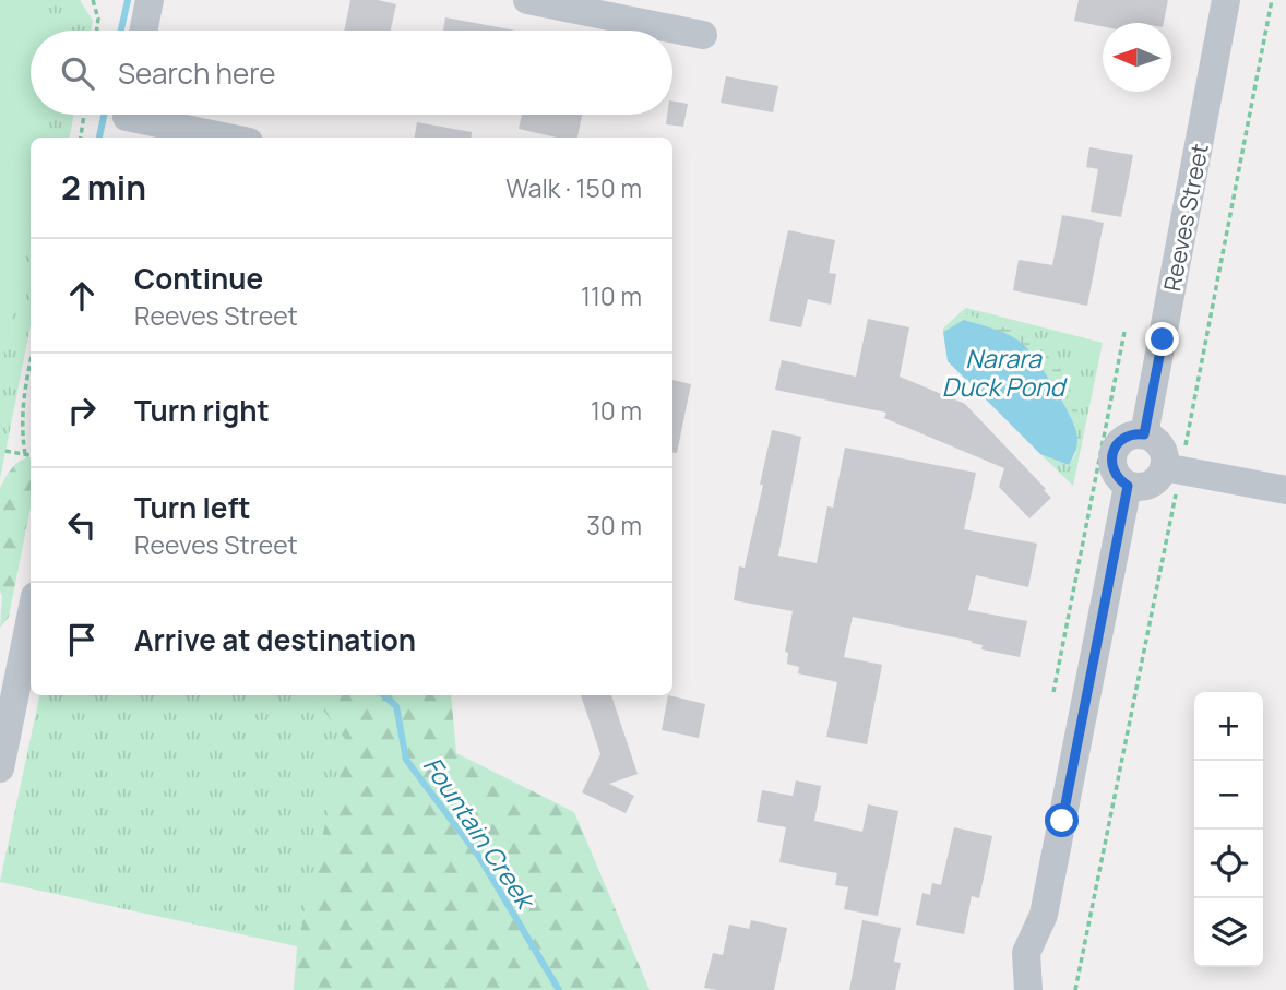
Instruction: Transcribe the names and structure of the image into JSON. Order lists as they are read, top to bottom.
{
  "streets": {
    "street": ["Reeves Street"]
  },
  "water": ["Narara Duck Pond", "Fountain Creek"],
  "north": "left",
  "page": {
    "search": "Search here",
    "heading": ["2 min", "Walk · 150 m"],
    "list": [
      ["Continue", "Reeves Street", "110 m"],
      ["Turn right", "10 m"],
      ["Turn left", "Reeves Street", "30 m"],
      "Arrive at destination"
    ],
    "map_buttons": ["+", "−"]
  }
}
